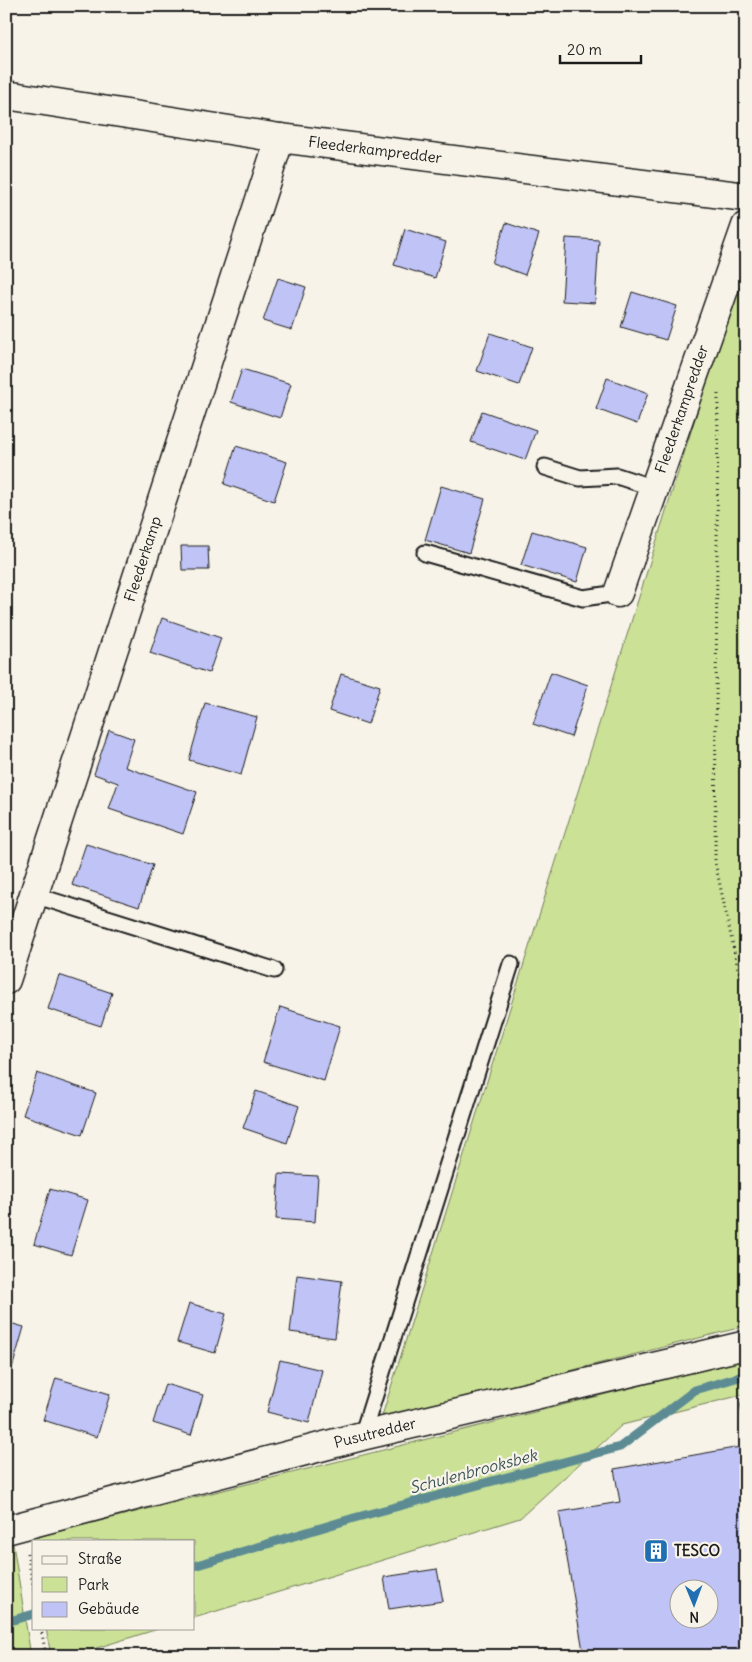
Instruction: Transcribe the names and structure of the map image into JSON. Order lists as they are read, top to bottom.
{
  "streets": {
    "street": ["Fleederkampredder", "Fleederkamp", "Pusutredder"]
  },
  "crossings": [
    ["Fleederkampredder", "Fleederkamp"]
  ],
  "water": ["Schulenbrooksbek"],
  "places": {
    "building": ["TESCO"]
  },
  "legend": ["Straße", "Park", "Gebäude"],
  "scale_bar": "20 m",
  "north": "bottom"
}
